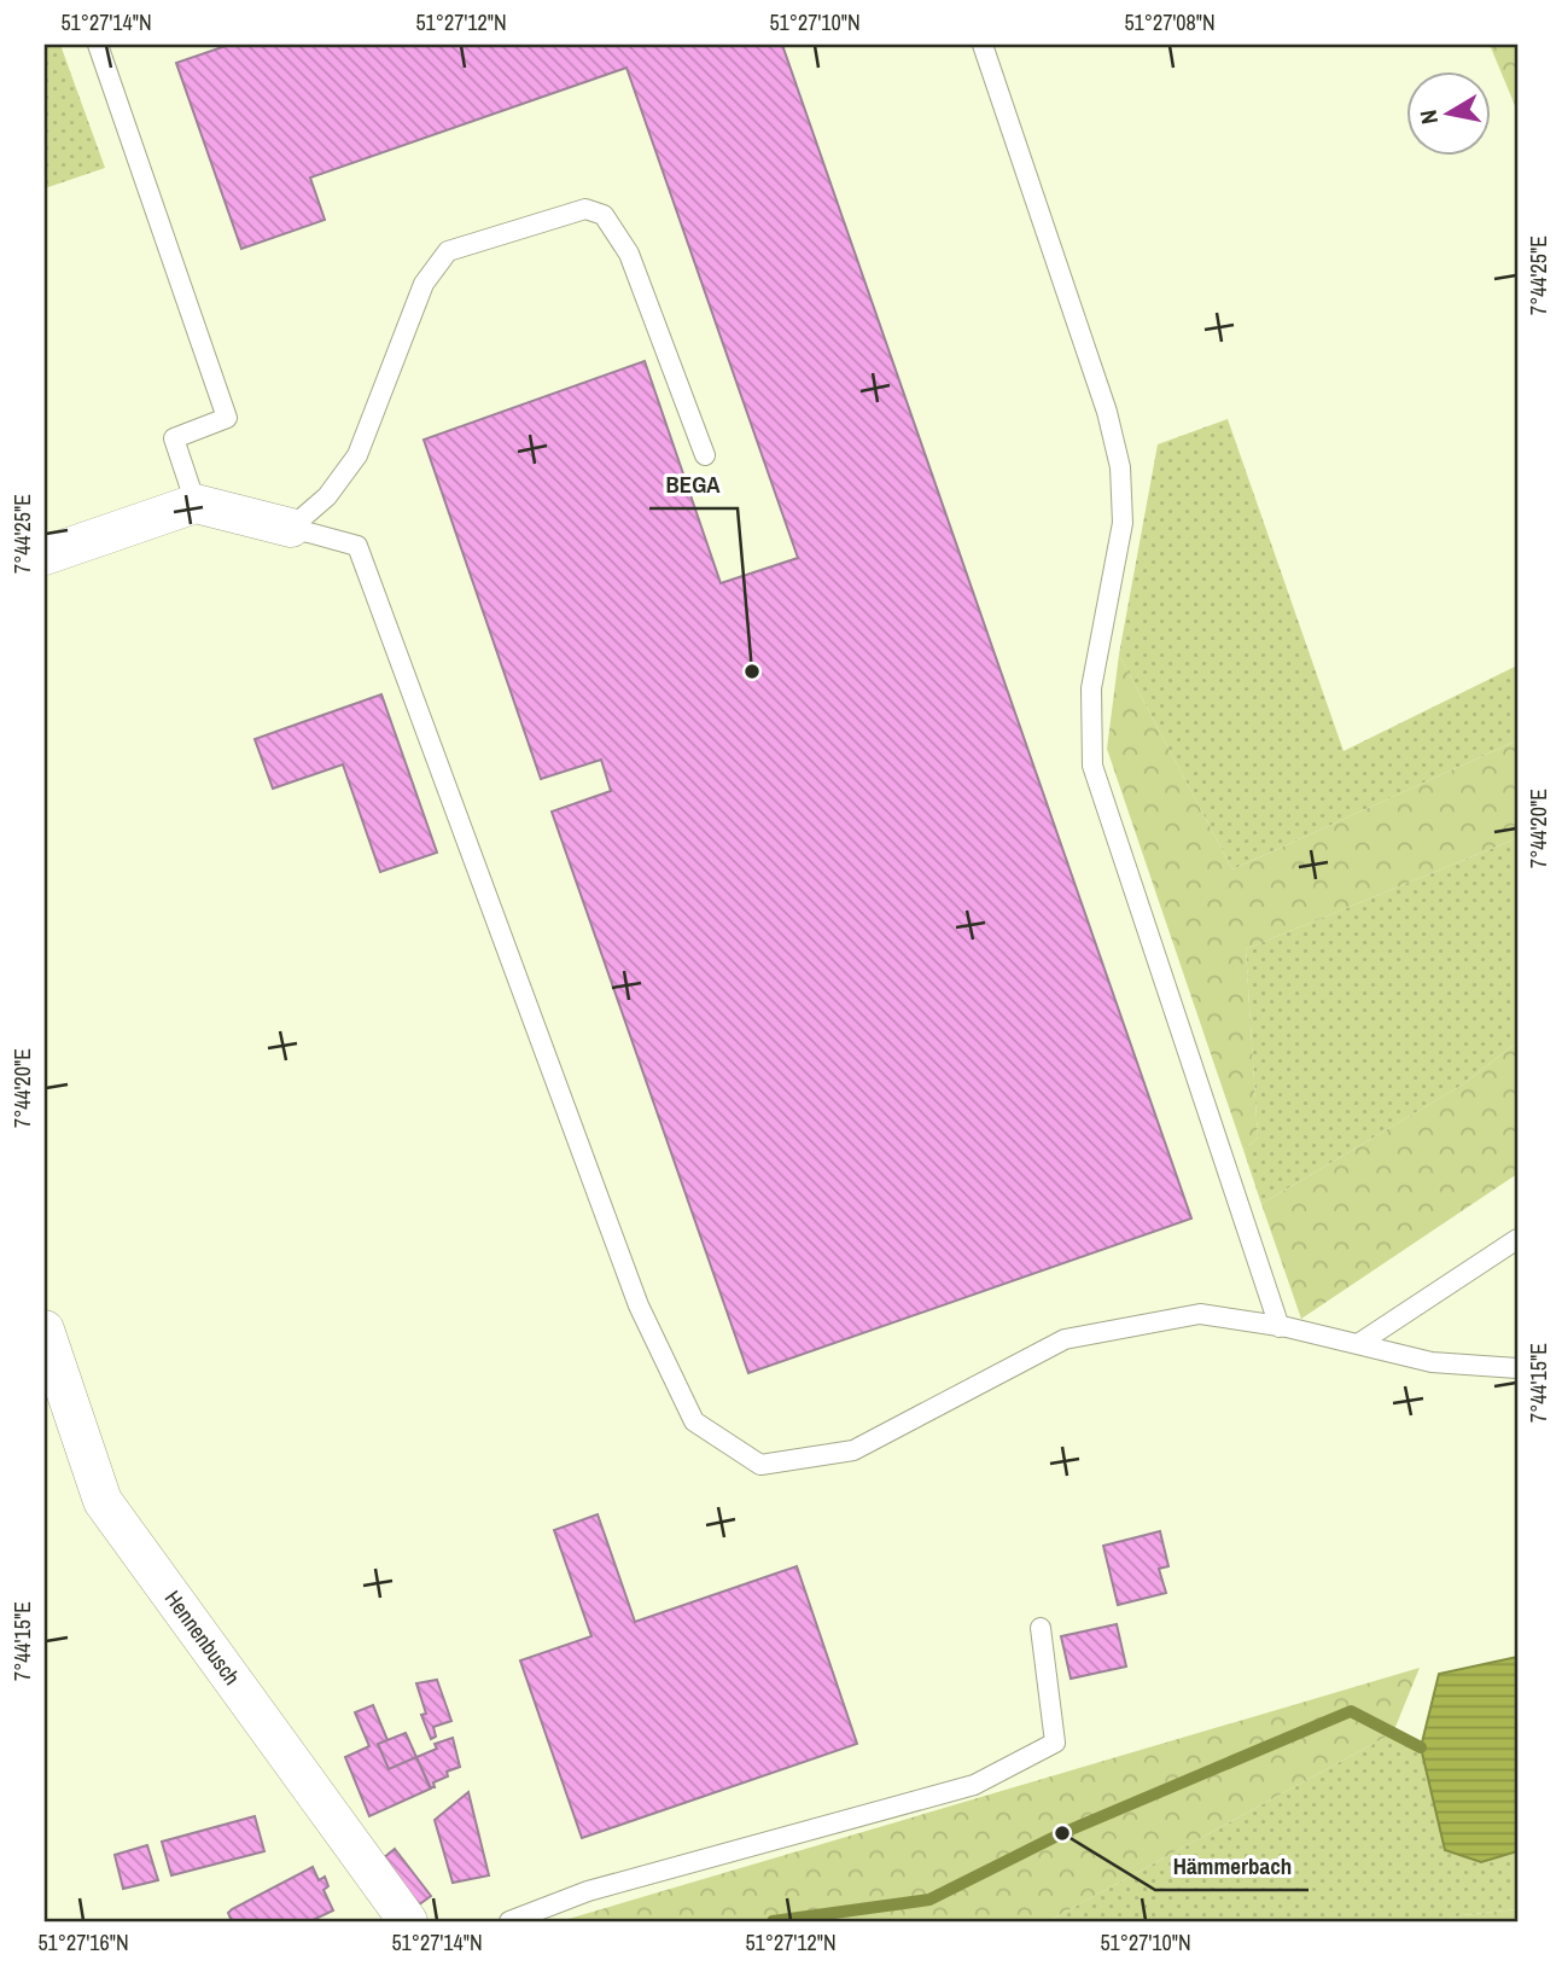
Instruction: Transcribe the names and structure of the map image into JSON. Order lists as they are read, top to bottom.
{
  "streets": {
    "street": ["Hennenbusch"]
  },
  "places": ["BEGA", "Hämmerbach"],
  "north": "left",
  "coordinates": [
    "51°27'14\"N",
    "51°27'12\"N",
    "51°27'10\"N",
    "51°27'08\"N",
    "7°44'25\"E",
    "7°44'20\"E",
    "7°44'15\"E",
    "51°27'16\"N"
  ]
}
